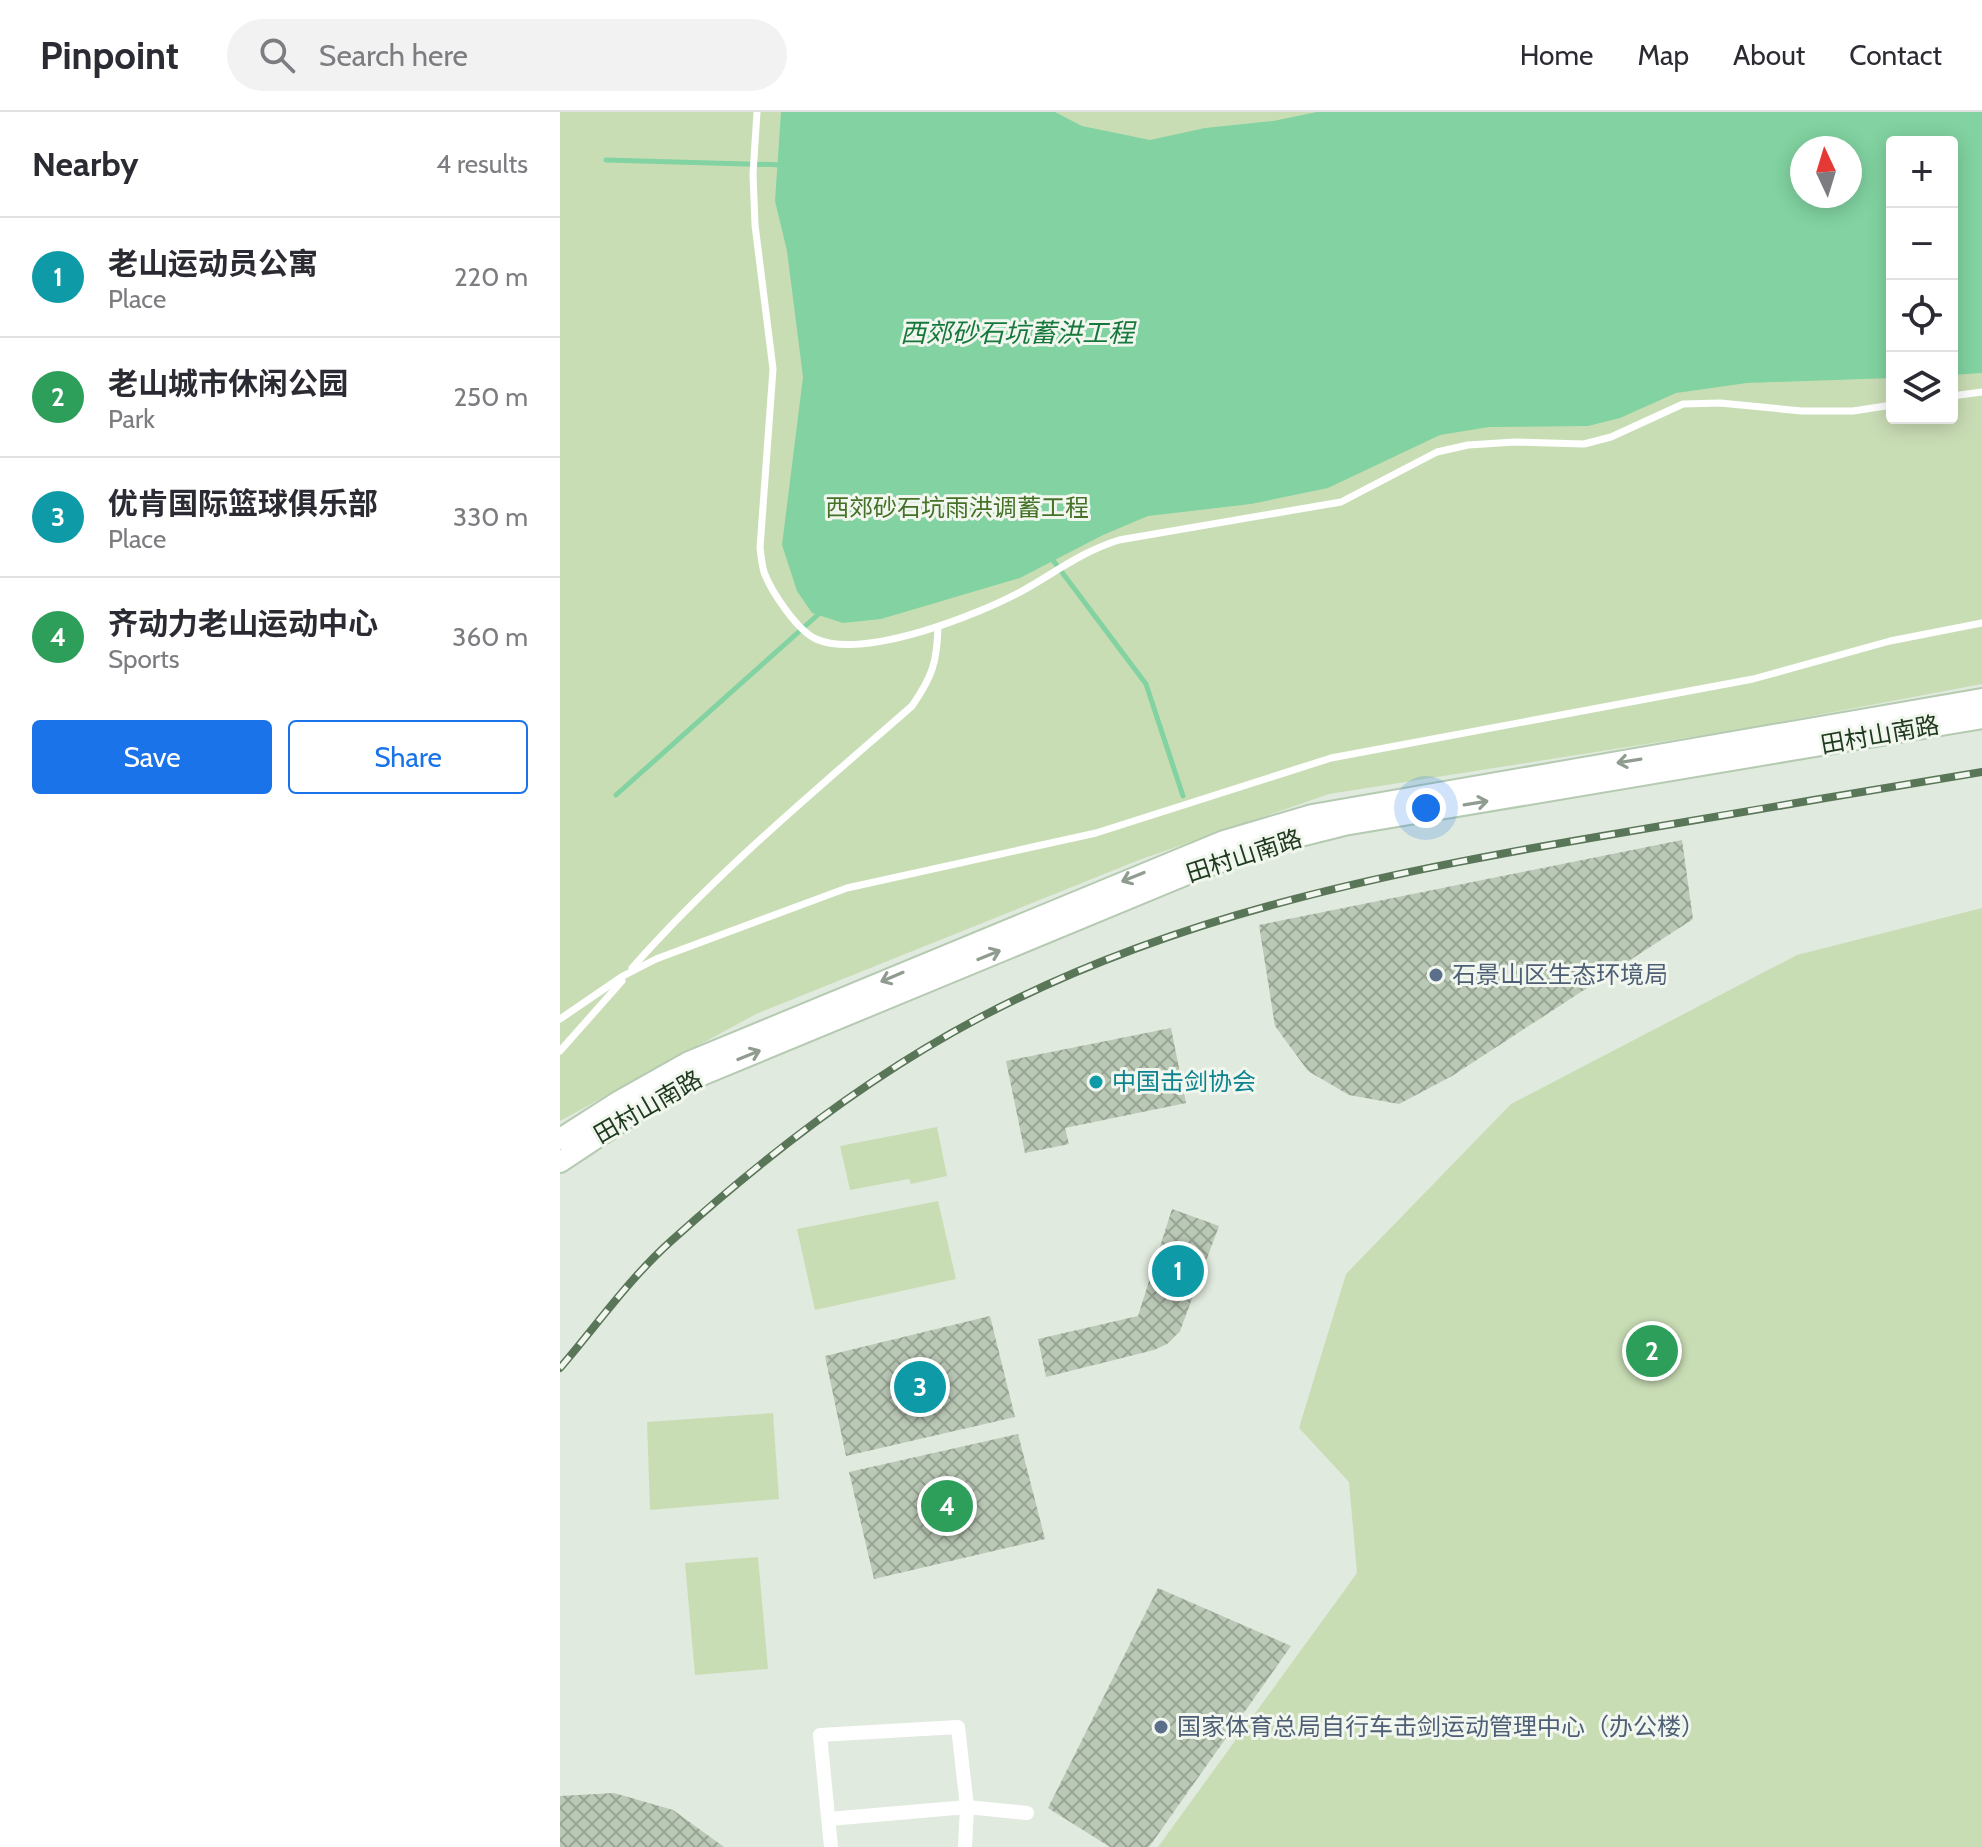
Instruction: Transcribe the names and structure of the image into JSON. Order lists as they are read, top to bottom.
{
  "streets": {
    "main road": ["田村山南路"]
  },
  "water": ["西郊砂石坑蓄洪工程"],
  "parks": ["西郊砂石坑雨洪调蓄工程"],
  "places": ["石景山区生态环境局", "中国击剑协会", "国家体育总局自行车击剑运动管理中心（办公楼）"],
  "north": "top",
  "page": {
    "header": "Pinpoint",
    "search": "Search here",
    "nav": [
      "Home",
      "Map",
      "About",
      "Contact"
    ],
    "heading": ["Nearby", "4 results"],
    "map_buttons": ["+", "−"],
    "list": [
      {
        "mark": "1",
        "name": "老山运动员公寓",
        "note": "Place",
        "value": "220 m"
      },
      {
        "mark": "2",
        "name": "老山城市休闲公园",
        "note": "Park",
        "value": "250 m"
      },
      {
        "mark": "3",
        "name": "优肯国际篮球俱乐部",
        "note": "Place",
        "value": "330 m"
      },
      {
        "mark": "4",
        "name": "齐动力老山运动中心",
        "note": "Sports",
        "value": "360 m"
      }
    ],
    "buttons": ["Save", "Share"],
    "pins": [
      "1",
      "2",
      "3",
      "4"
    ]
  }
}
